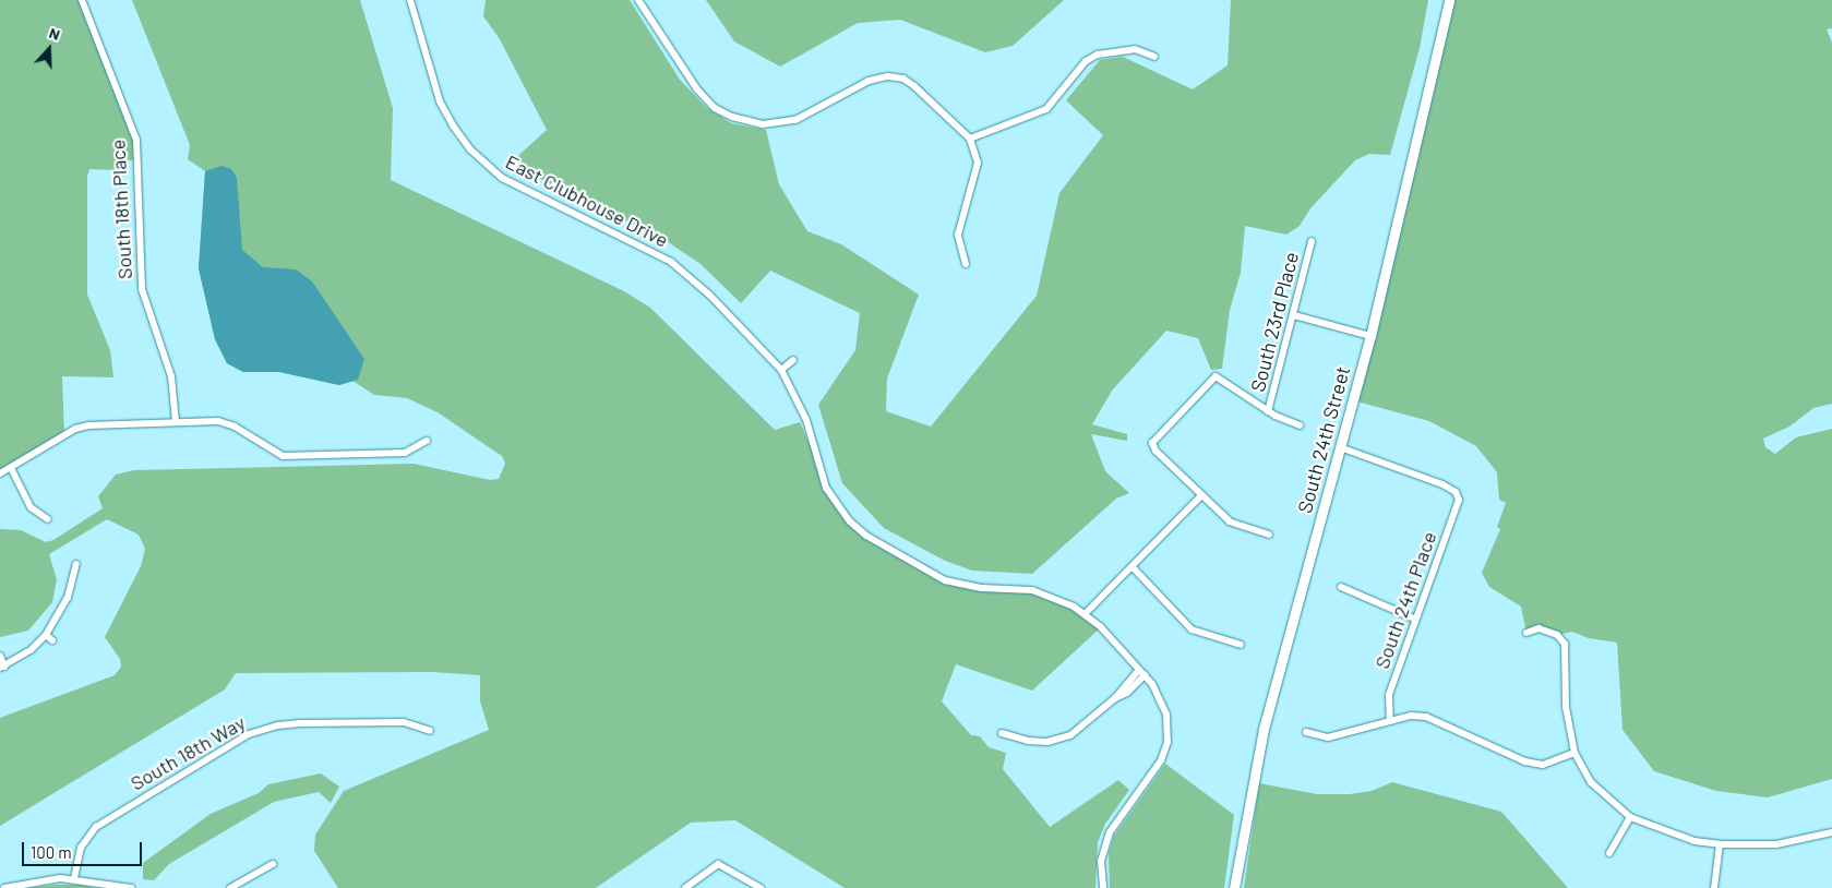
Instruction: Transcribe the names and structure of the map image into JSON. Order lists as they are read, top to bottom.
{
  "streets": {
    "street": [
      "East Clubhouse Drive",
      "South 18th Place",
      "South 23rd Place",
      "South 24th Street",
      "South 24th Place",
      "South 18th Way"
    ]
  },
  "crossings": [
    ["South 24th Street", "South 24th Place"]
  ],
  "scale_bar": "100 m",
  "north": "top"
}
